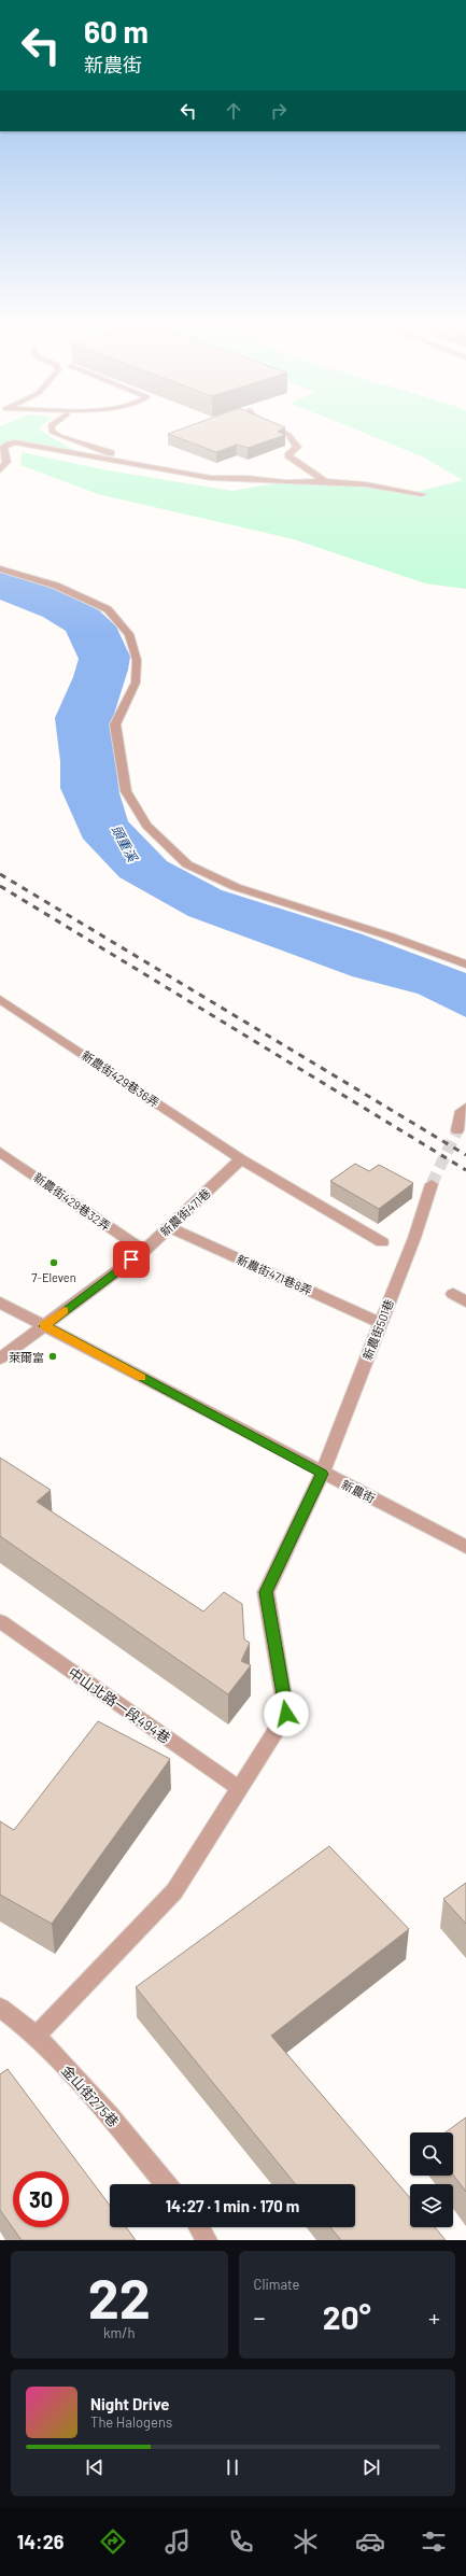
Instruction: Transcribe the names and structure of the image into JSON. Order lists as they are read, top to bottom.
{
  "streets": {
    "street": [
      "新農街429巷36弄",
      "新農街429巷32弄",
      "新農街471巷",
      "新農街471巷8弄",
      "新農街501巷",
      "新農街",
      "中山北路一段494巷",
      "金山街275巷"
    ]
  },
  "crossings": [
    ["新農街429巷36弄", "新農街471巷"],
    ["新農街429巷32弄", "新農街471巷"],
    ["新農街471巷", "新農街471巷8弄"],
    ["新農街471巷", "新農街"],
    ["新農街471巷8弄", "新農街501巷"],
    ["新農街501巷", "新農街"],
    ["新農街501巷", "中山北路一段494巷"],
    ["新農街501巷", "金山街275巷"]
  ],
  "water": ["頭重溪"],
  "places": ["7-Eleven", "萊爾富"],
  "page": {
    "turn": ["60 m", "新農街"],
    "limit": "30",
    "trip": "14:27 · 1 min · 170 m",
    "tile": [
      ["22", "km/h"],
      "Climate"
    ],
    "heat": ["−", "20°", "+"],
    "song": ["Night Drive", "The Halogens"],
    "tabs": "14:26"
  }
}
